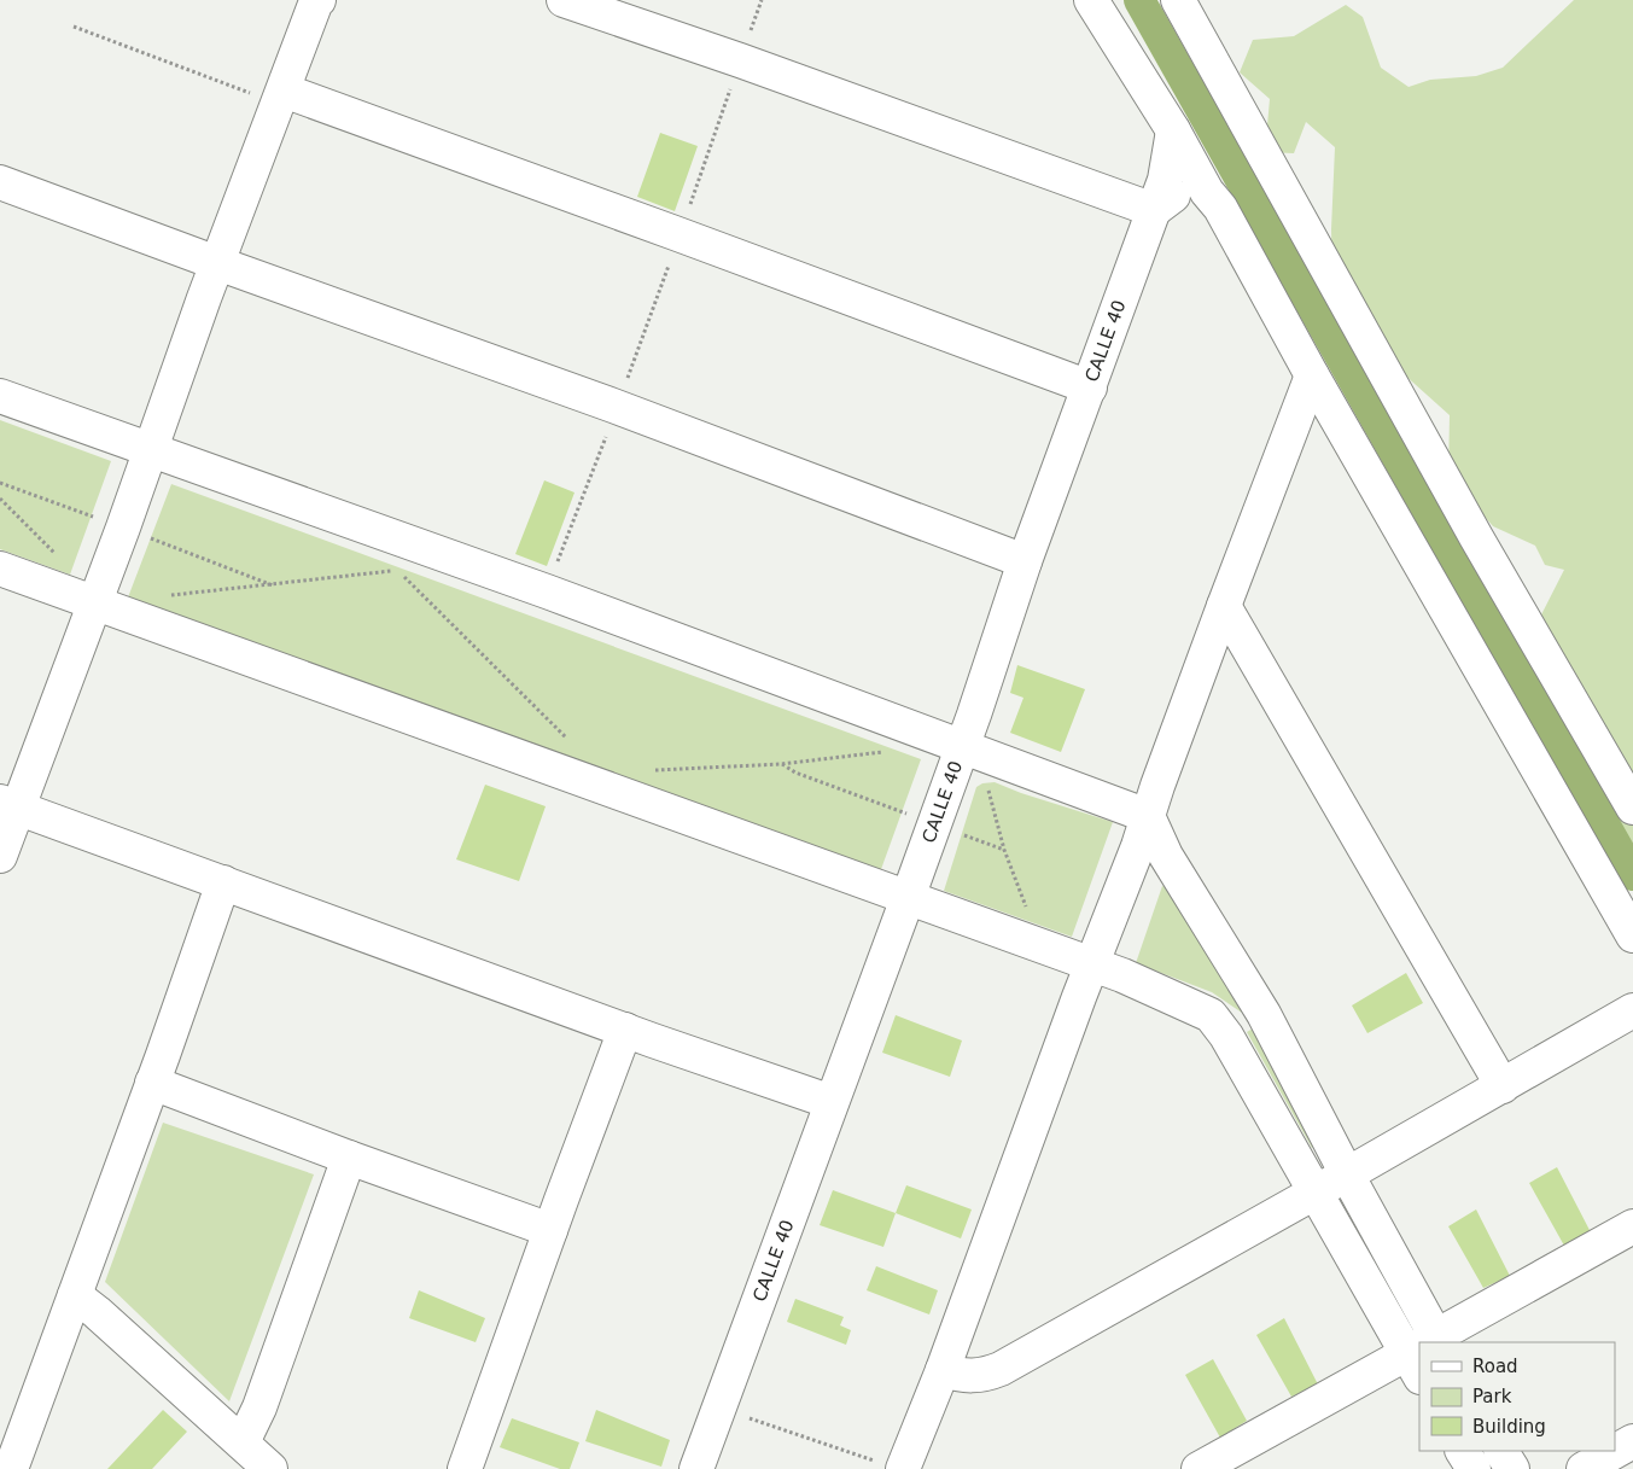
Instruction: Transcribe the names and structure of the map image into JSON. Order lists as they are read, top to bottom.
{
  "streets": {
    "street": ["CALLE 40"]
  },
  "legend": ["Road", "Park", "Building"]
}
